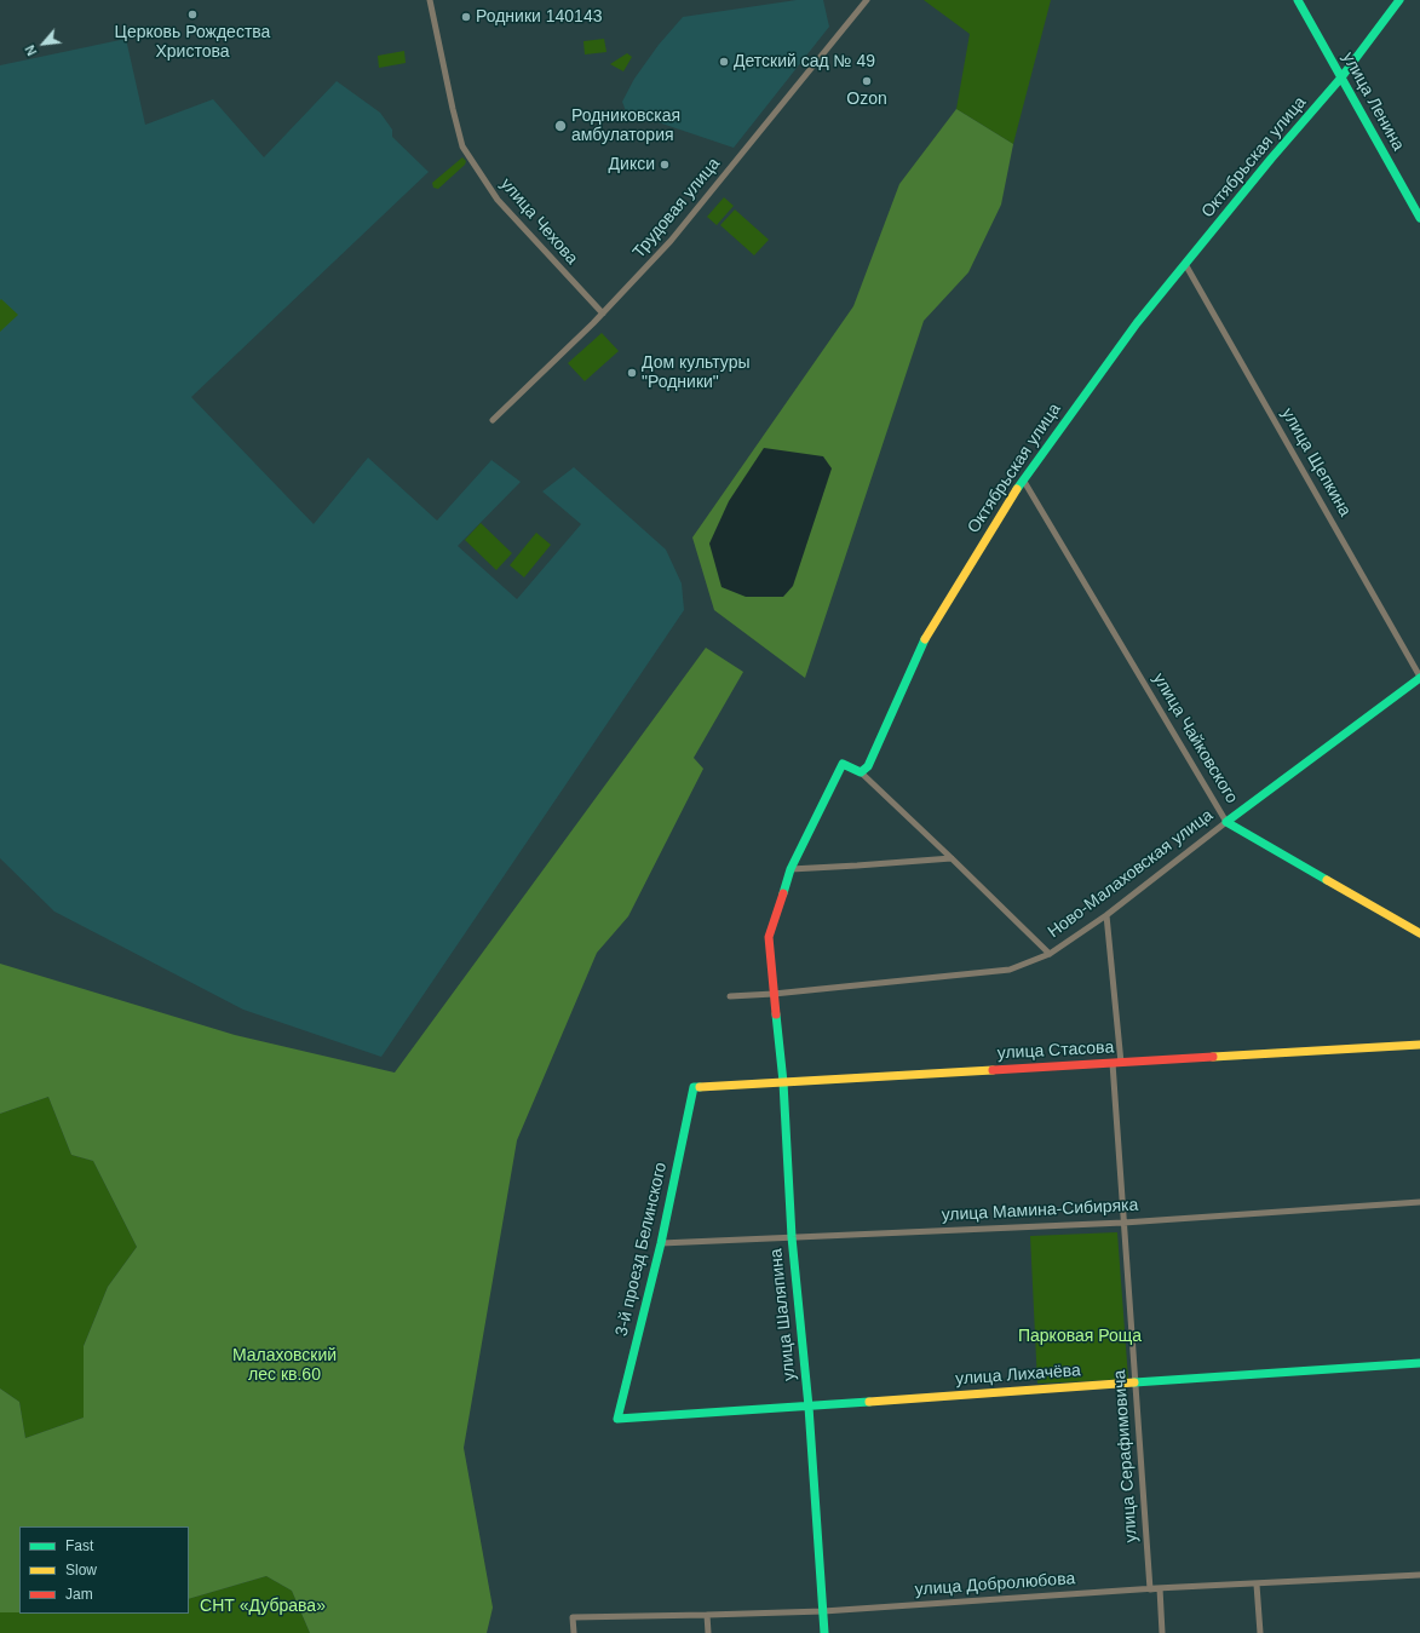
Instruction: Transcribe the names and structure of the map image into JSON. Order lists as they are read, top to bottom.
{
  "streets": {
    "street": [
      "улица Ленина",
      "Октябрьская улица",
      "Трудовая улица",
      "улица Чехова",
      "улица Щепкина",
      "улица Чайковского",
      "Ново-Малаховская улица",
      "улица Стасова",
      "улица Мамина-Сибиряка",
      "3-й проезд Белинского",
      "улица Шаляпина",
      "улица Лихачёва",
      "улица Серафимовича",
      "улица Добролюбова"
    ]
  },
  "crossings": [
    ["улица Ленина", "Октябрьская улица"],
    ["Октябрьская улица", "улица Щепкина"],
    ["Октябрьская улица", "улица Чайковского"],
    ["Трудовая улица", "улица Чехова"],
    ["улица Щепкина", "Ново-Малаховская улица"],
    ["улица Чайковского", "Ново-Малаховская улица"],
    ["Ново-Малаховская улица", "улица Шаляпина"],
    ["Ново-Малаховская улица", "улица Серафимовича"],
    ["улица Стасова", "3-й проезд Белинского"],
    ["улица Стасова", "улица Шаляпина"],
    ["улица Стасова", "улица Серафимовича"],
    ["улица Мамина-Сибиряка", "3-й проезд Белинского"],
    ["улица Мамина-Сибиряка", "улица Шаляпина"],
    ["улица Мамина-Сибиряка", "улица Серафимовича"],
    ["3-й проезд Белинского", "улица Лихачёва"],
    ["улица Шаляпина", "улица Лихачёва"],
    ["улица Шаляпина", "улица Добролюбова"],
    ["улица Лихачёва", "улица Серафимовича"],
    ["улица Серафимовича", "улица Добролюбова"]
  ],
  "parks": ["Парковая Роща", "Малаховский лес кв.60", "СНТ «Дубрава»"],
  "places": [
    "Церковь Рождества Христова",
    "Родники 140143",
    "Детский сад № 49",
    "Ozon",
    "Родниковская амбулатория",
    "Дикси",
    "Дом культуры \"Родники\""
  ],
  "legend": ["Fast", "Slow", "Jam"],
  "north": "bottom left"
}
